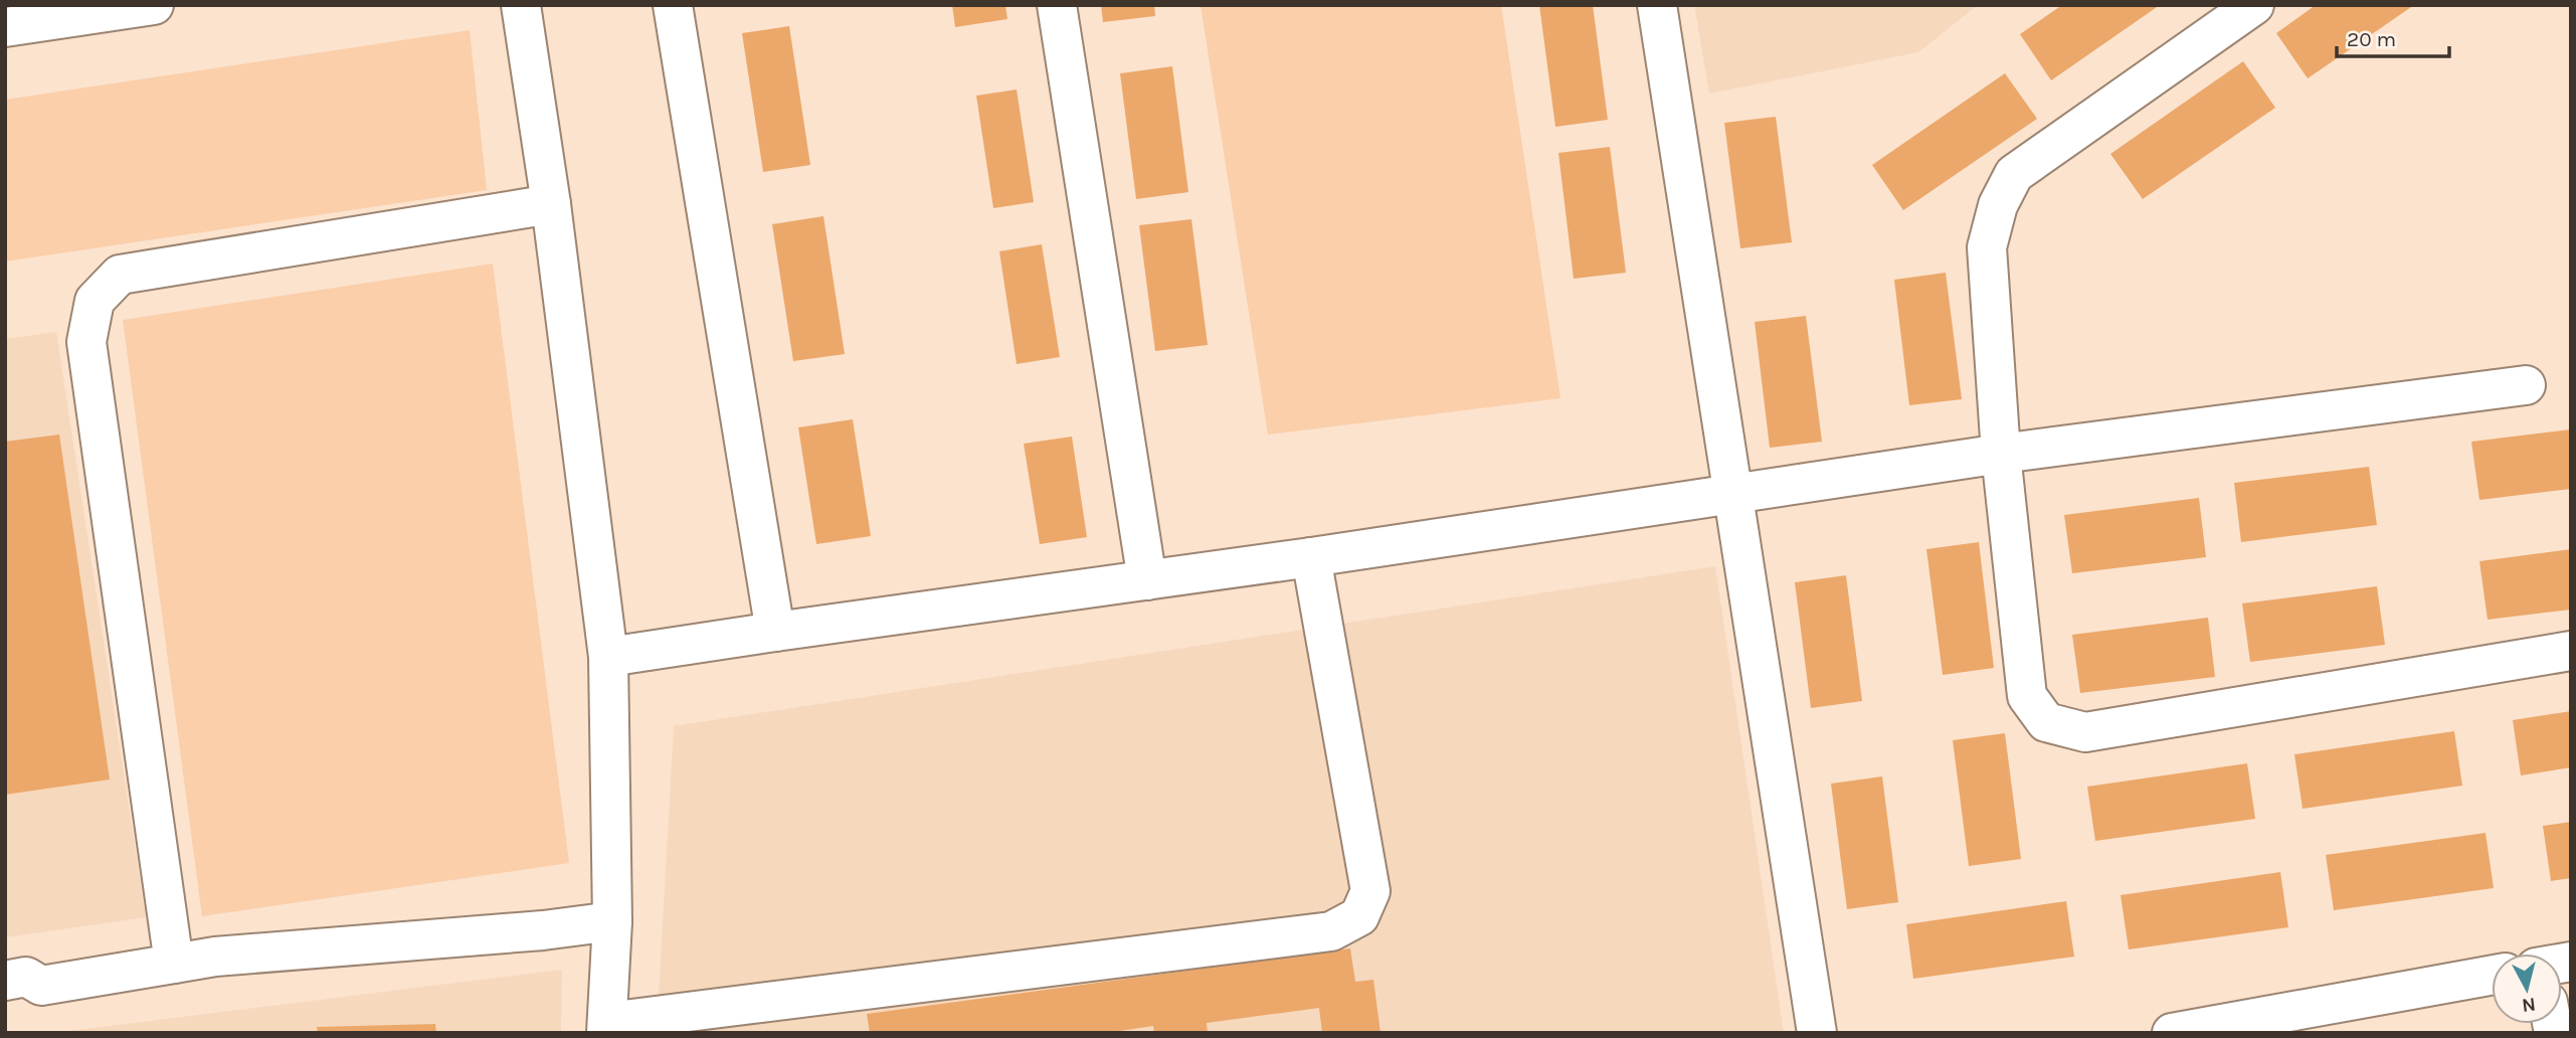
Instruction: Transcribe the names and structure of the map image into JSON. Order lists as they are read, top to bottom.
{
  "scale_bar": "20 m",
  "north": "bottom"
}
